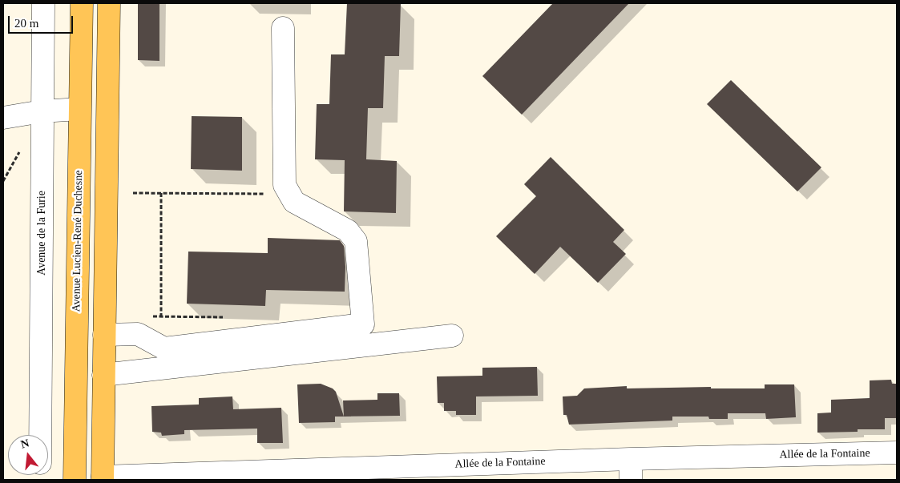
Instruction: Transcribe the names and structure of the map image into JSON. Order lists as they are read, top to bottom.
{
  "streets": {
    "main road": ["Avenue Lucien-René Duchesne"],
    "street": ["Avenue de la Furie", "Allée de la Fontaine"]
  },
  "scale_bar": "20 m",
  "north": "top"
}
